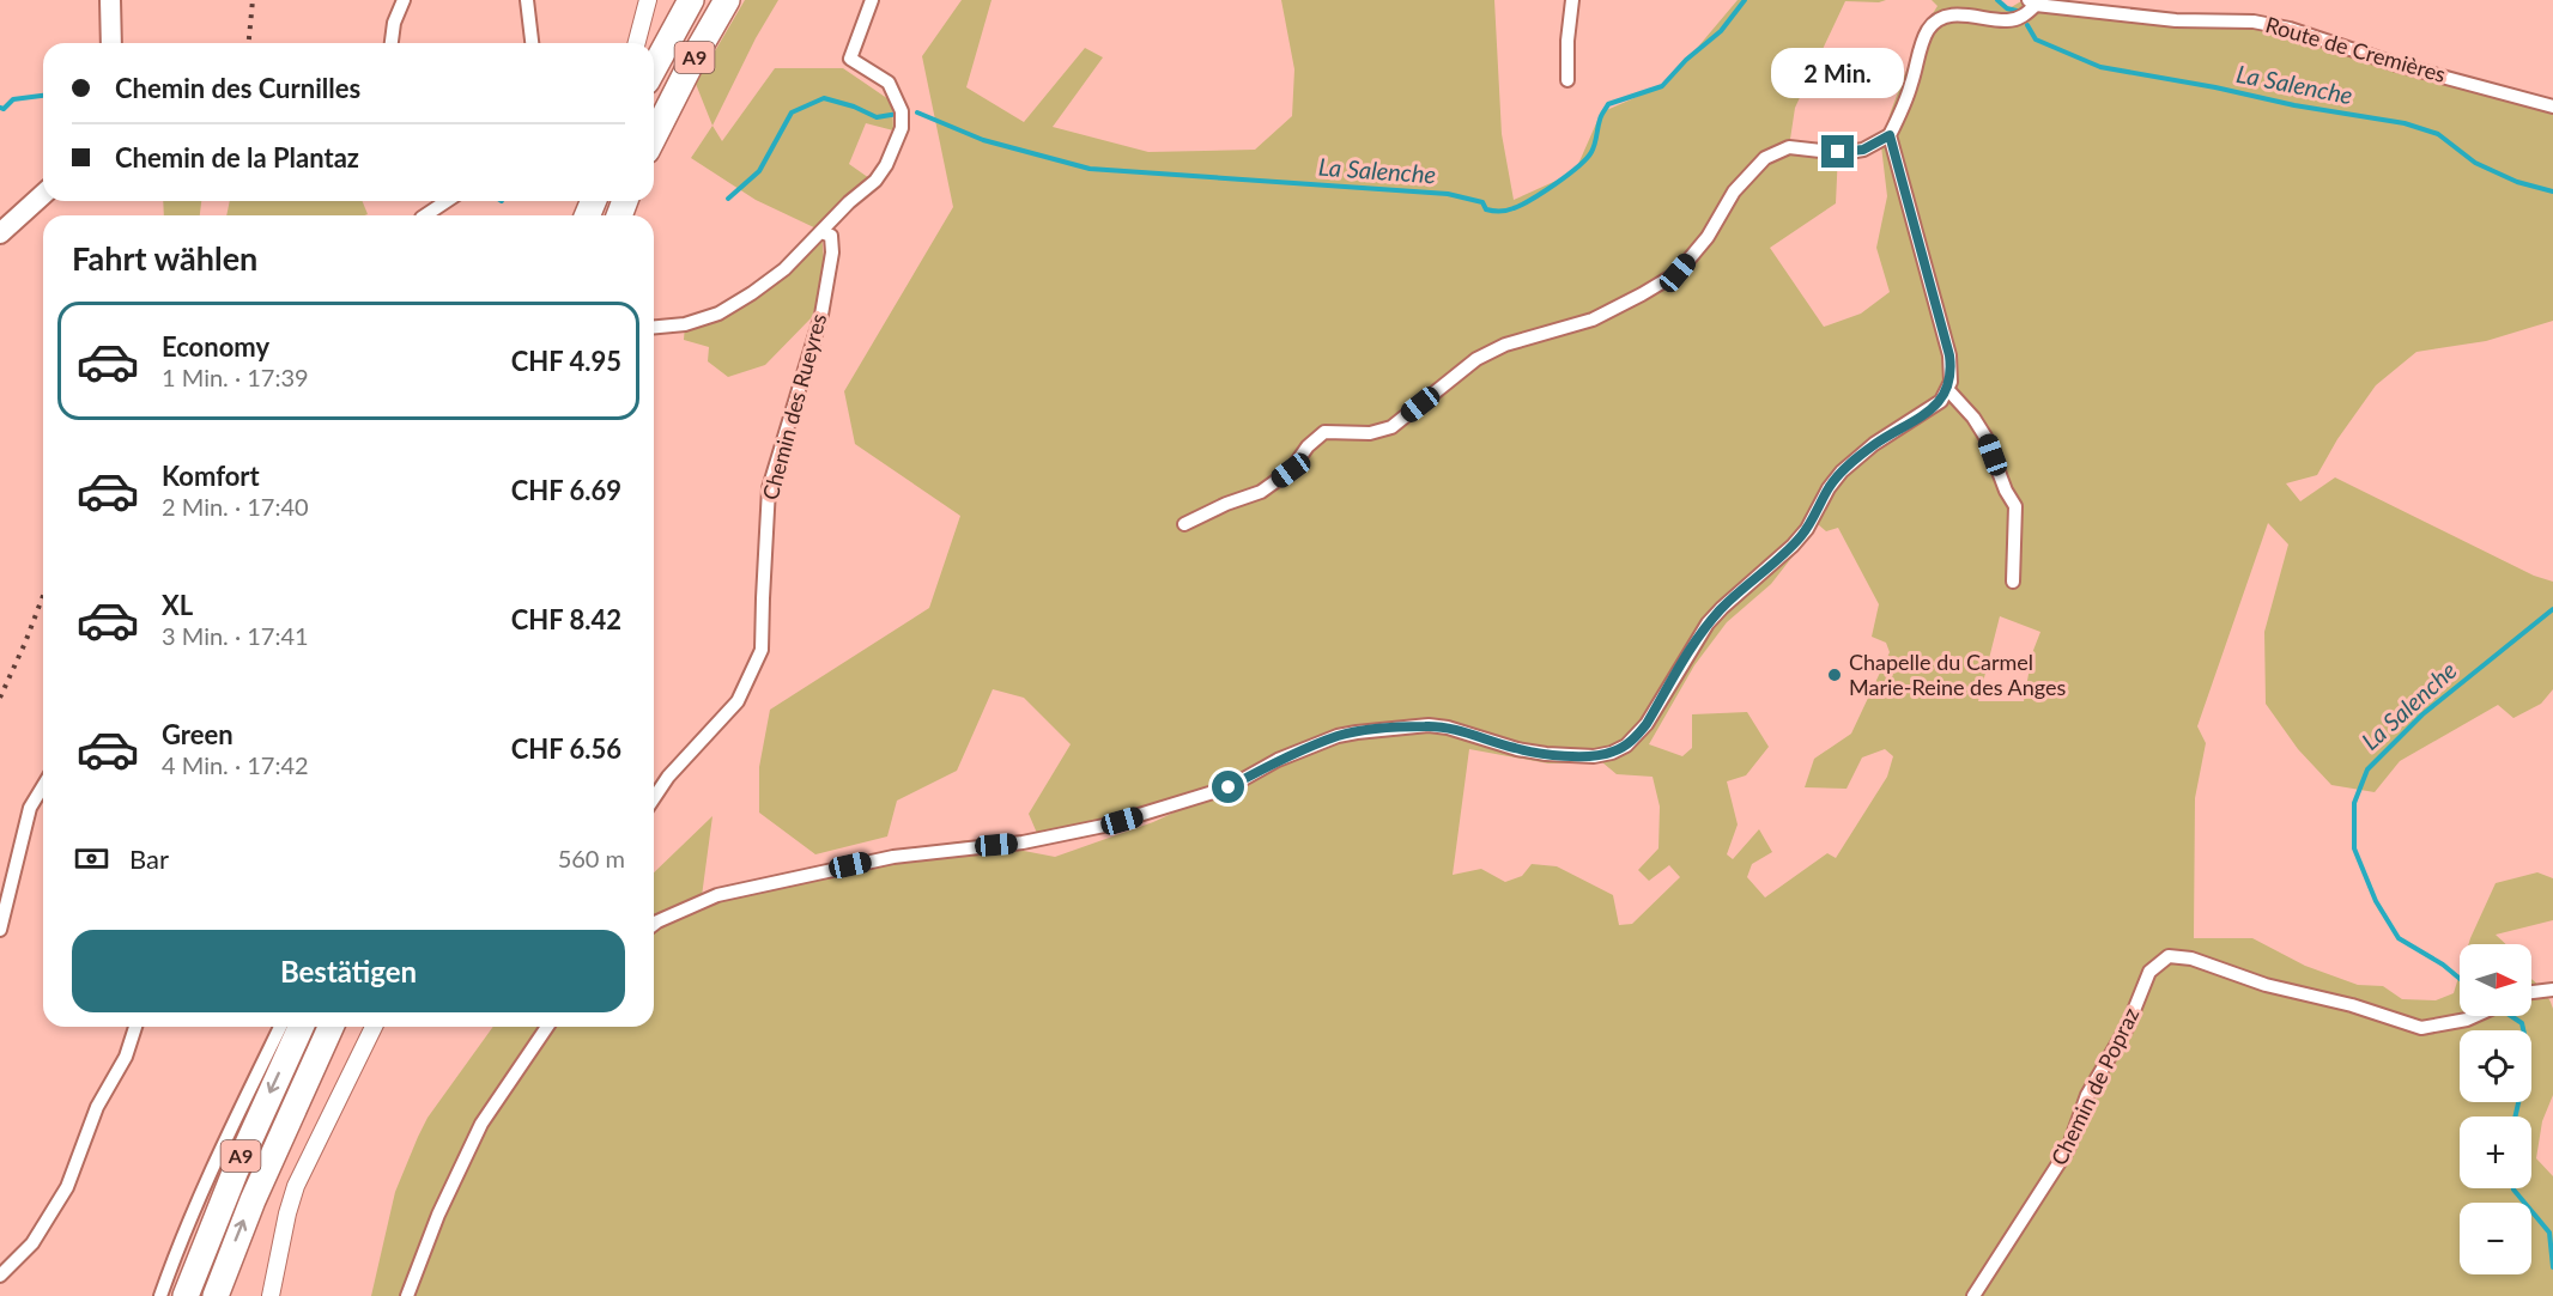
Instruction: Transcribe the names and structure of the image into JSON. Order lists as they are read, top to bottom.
{
  "streets": {
    "highway": ["A9"],
    "street": ["Route de Cremières", "Chemin des Rueyres", "Chemin de Popraz"]
  },
  "water": ["La Salenche"],
  "places": ["Chapelle du Carmel Marie-Reine des Anges"],
  "north": "right",
  "page": {
    "banner": ["Chemin des Curnilles", "Chemin de la Plantaz"],
    "bubble": "2 Min.",
    "heading": "Fahrt wählen",
    "list": [
      {
        "name": "Economy",
        "note": "1 Min. · 17:39",
        "value": "CHF 4.95"
      },
      {
        "name": "Komfort",
        "note": "2 Min. · 17:40",
        "value": "CHF 6.69"
      },
      {
        "name": "XL",
        "note": "3 Min. · 17:41",
        "value": "CHF 8.42"
      },
      {
        "name": "Green",
        "note": "4 Min. · 17:42",
        "value": "CHF 6.56"
      }
    ],
    "pay": ["Bar", "560 m"],
    "buttons": "Bestätigen",
    "map_buttons": ["+", "−"]
  }
}
